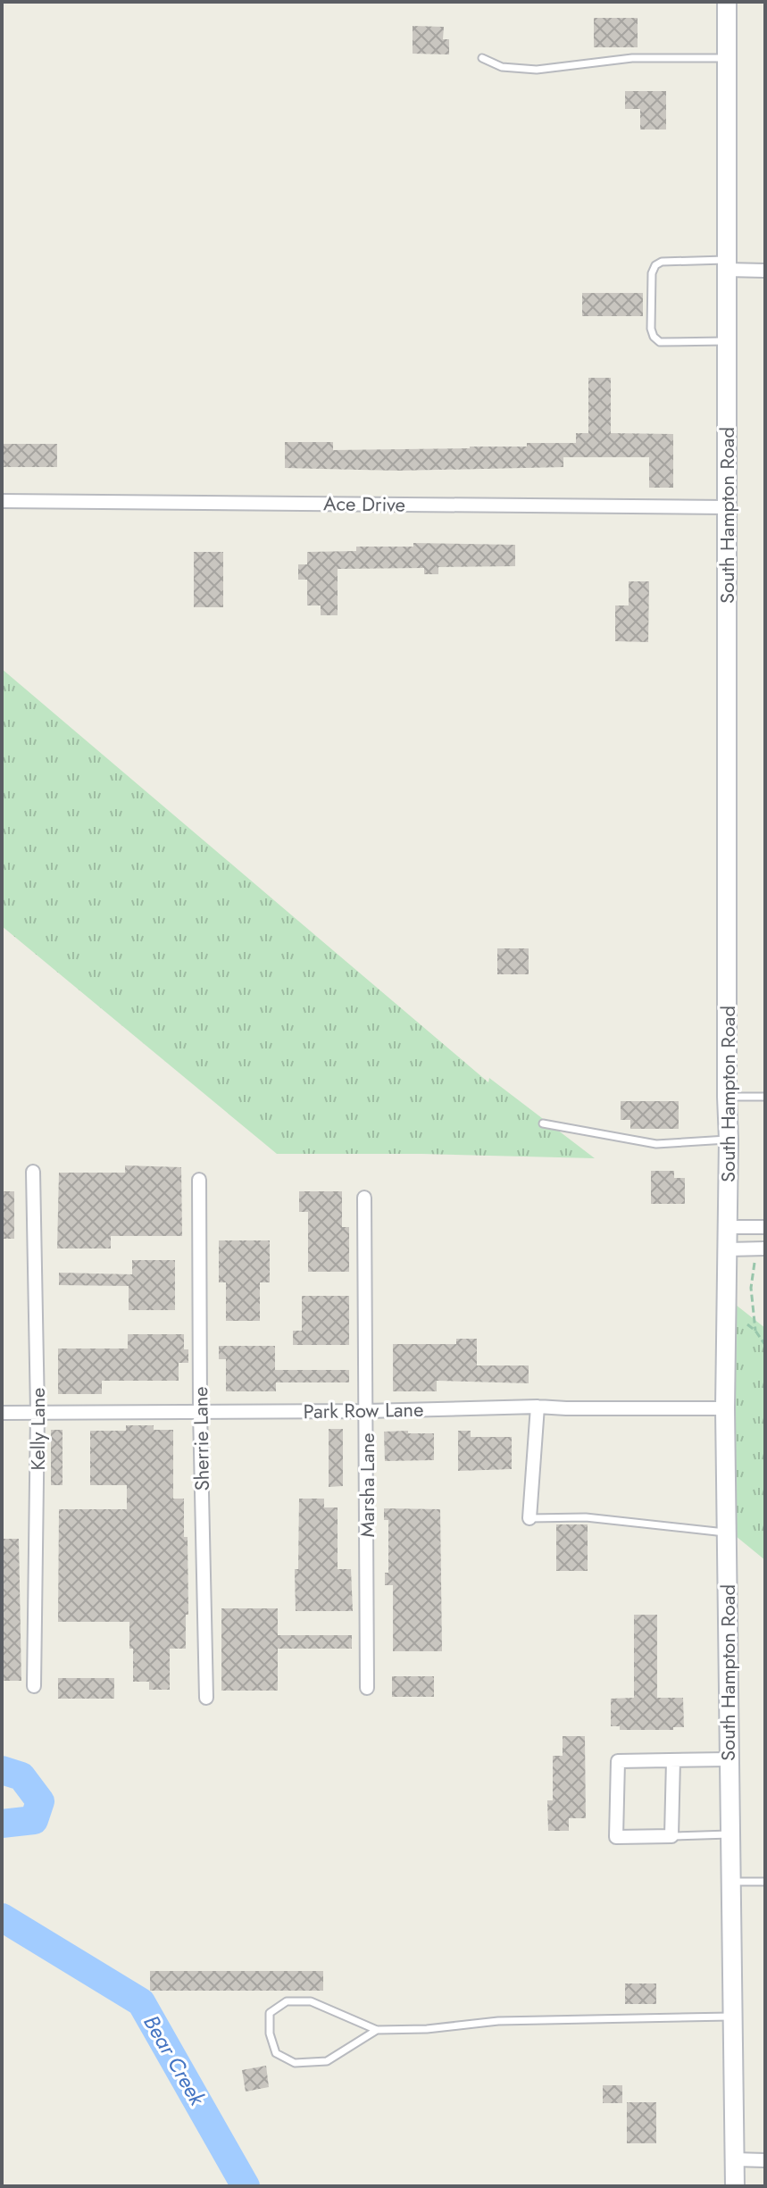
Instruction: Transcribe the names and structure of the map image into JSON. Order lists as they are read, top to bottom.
{
  "streets": {
    "main road": ["South Hampton Road"],
    "street": [
      "Ace Drive",
      "Park Row Lane",
      "Kelly Lane",
      "Sherrie Lane",
      "Marsha Lane"
    ]
  },
  "crossings": [
    ["Ace Drive", "South Hampton Road"],
    ["South Hampton Road", "Park Row Lane"],
    ["Park Row Lane", "Kelly Lane"],
    ["Park Row Lane", "Sherrie Lane"],
    ["Park Row Lane", "Marsha Lane"]
  ],
  "water": ["Bear Creek"]
}
